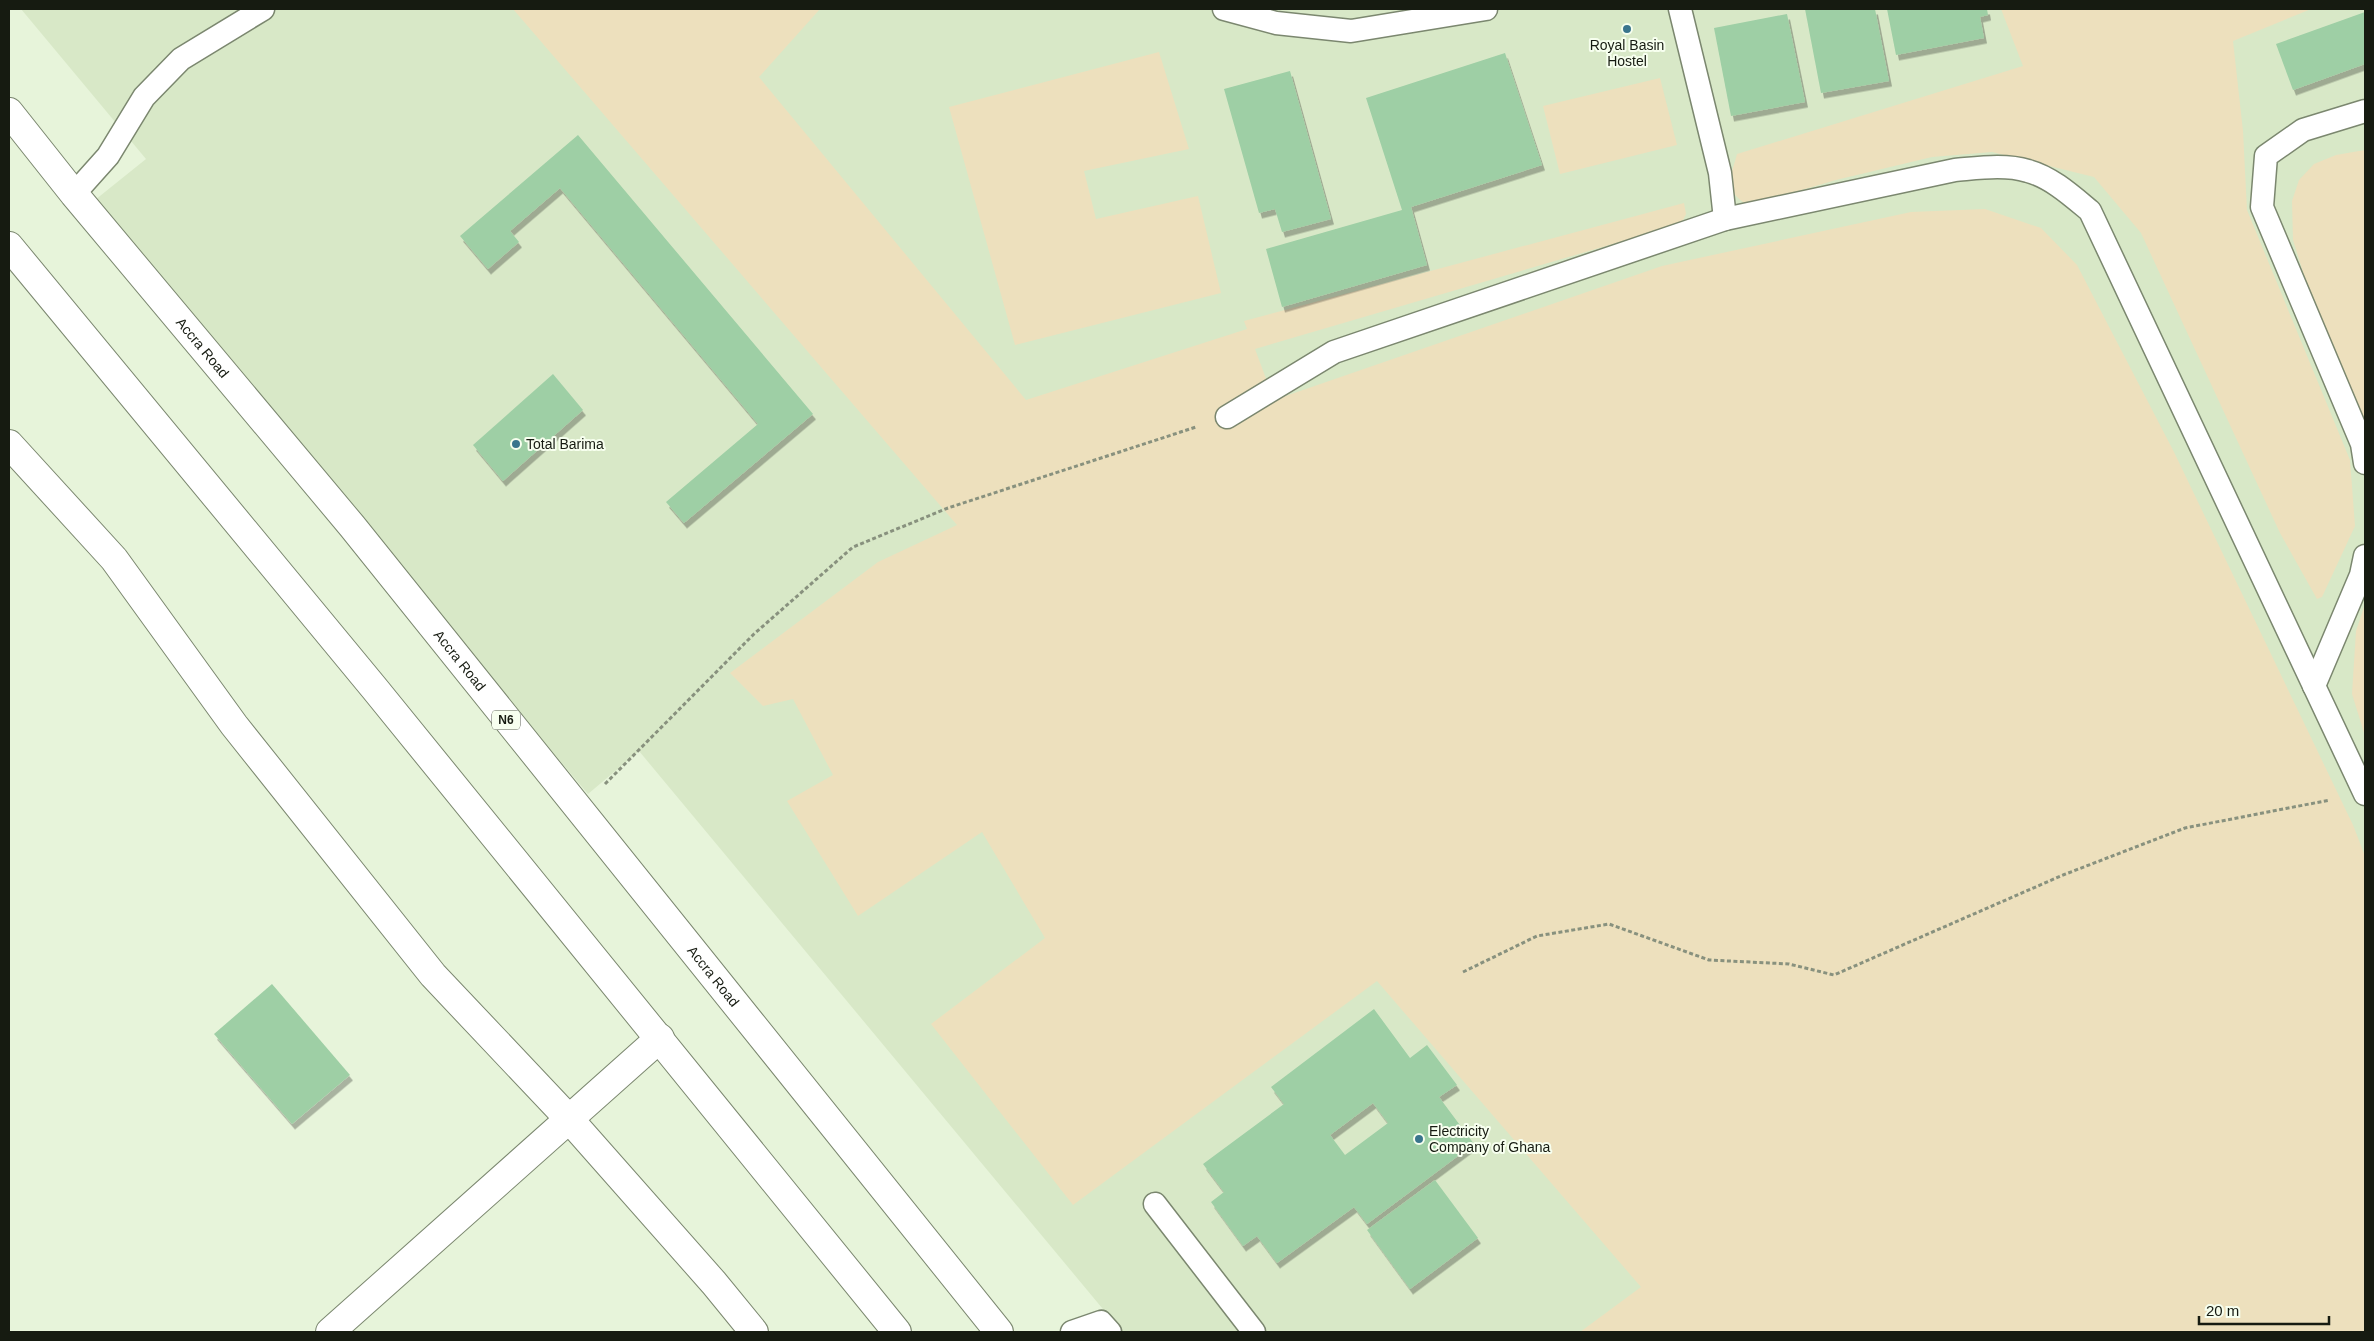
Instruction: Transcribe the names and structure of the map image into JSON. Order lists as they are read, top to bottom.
{
  "streets": {
    "main road": ["Accra Road", "N6"]
  },
  "places": ["Royal Basin Hostel", "Total Barima", "Electricity Company of Ghana"],
  "scale_bar": "20 m"
}
